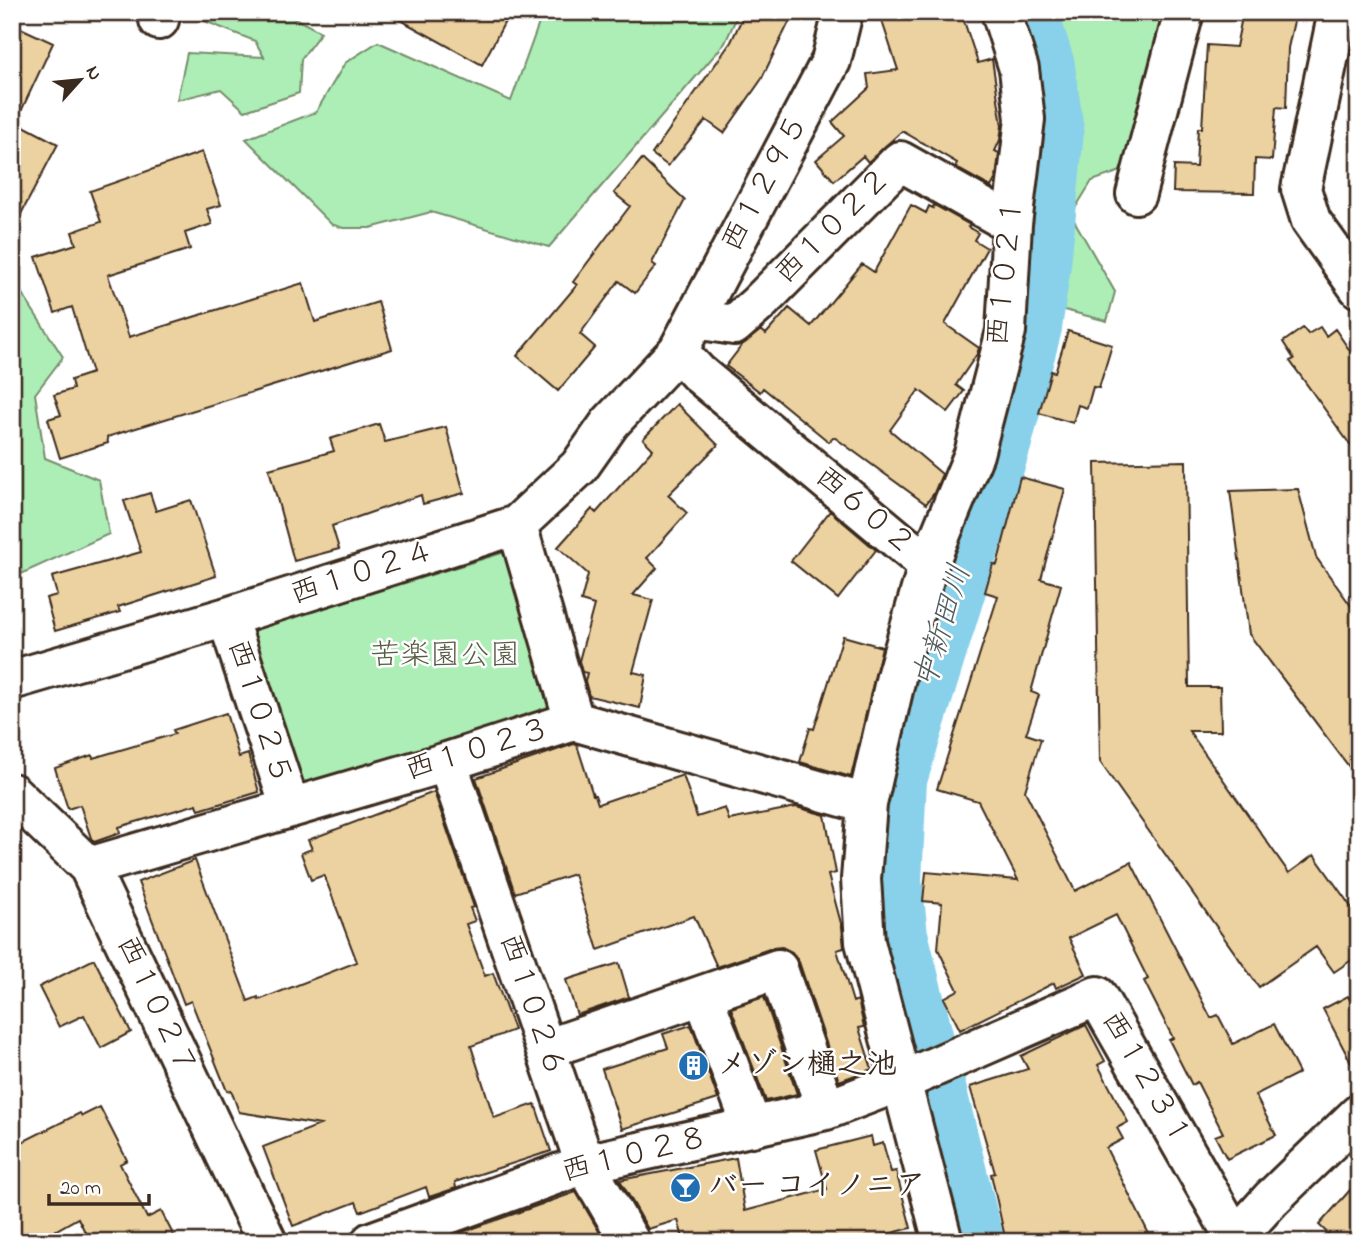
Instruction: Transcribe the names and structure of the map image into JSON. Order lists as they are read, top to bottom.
{
  "streets": {
    "street": [
      "西１２９５",
      "西１０２２",
      "西１０２１",
      "西６０２",
      "西１０２４",
      "西１０２５",
      "西１０２３",
      "西１０２７",
      "西１０２６",
      "西１２３１",
      "西１０２８"
    ]
  },
  "crossings": [
    ["西１２９５", "西１０２２"],
    ["西１２９５", "西６０２"],
    ["西１０２２", "西１０２１"],
    ["西１０２２", "西６０２"],
    ["西１０２１", "西６０２"],
    ["西６０２", "西１０２３"],
    ["西６０２", "西１２３１"],
    ["西６０２", "西１０２８"],
    ["西１０２４", "西１０２５"],
    ["西１０２５", "西１０２３"],
    ["西１０２３", "西１０２７"],
    ["西１０２３", "西１０２６"],
    ["西１０２６", "西１０２８"],
    ["西１２３１", "西１０２８"]
  ],
  "water": ["中新田川"],
  "parks": ["苦楽園公園"],
  "places": {
    "building": ["メゾン樋之池"],
    "bar": ["バー コイノニア"]
  },
  "scale_bar": "20 m",
  "north": "top right"
}
